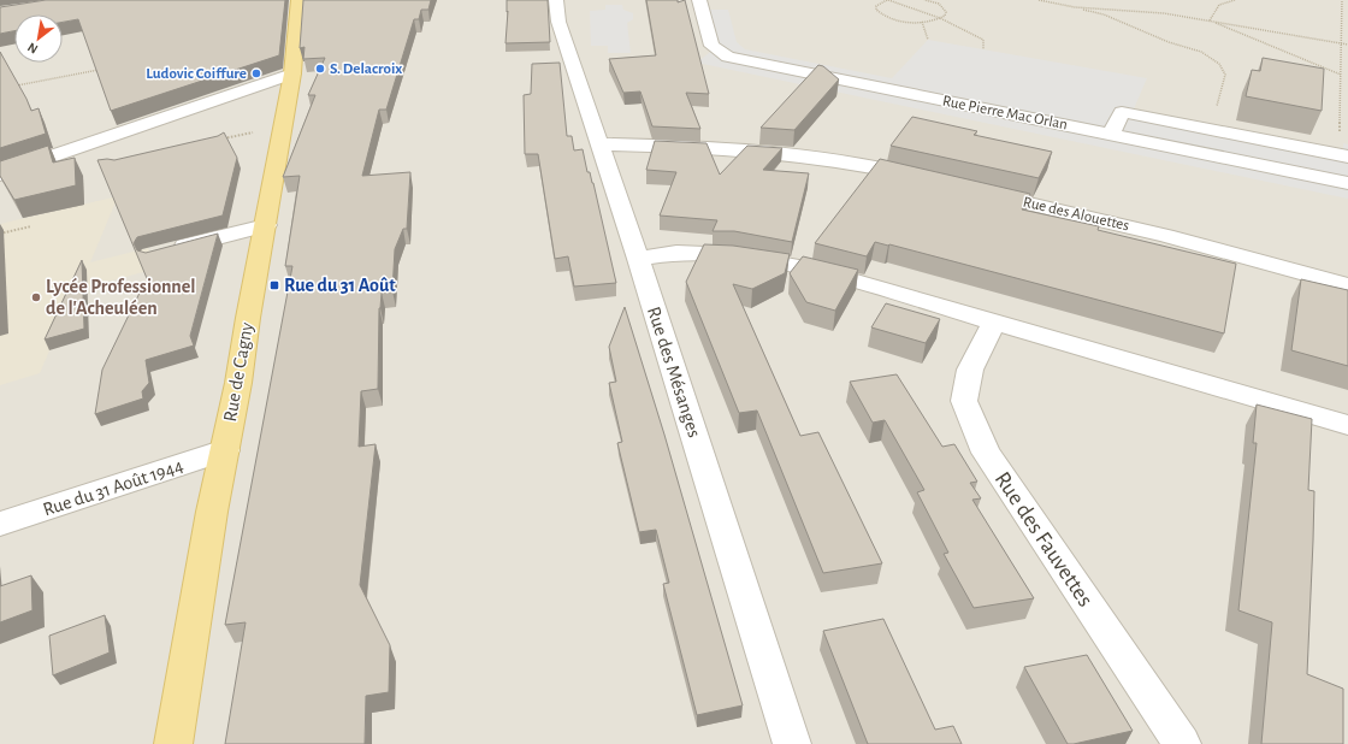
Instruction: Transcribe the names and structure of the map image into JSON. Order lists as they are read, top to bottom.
{
  "streets": {
    "main road": ["Rue de Cagny"],
    "street": [
      "Rue Pierre Mac Orlan",
      "Rue des Alouettes",
      "Rue des Mésanges",
      "Rue du 31 Août 1944",
      "Rue des Fauvettes"
    ]
  },
  "crossings": [
    ["Rue de Cagny", "Rue du 31 Août 1944"]
  ],
  "places": {
    "other": ["S. Delacroix", "Ludovic Coiffure", "Lycée Professionnel de l'Acheuléen"],
    "transit": ["Rue du 31 Août"]
  },
  "north": "bottom left"
}
